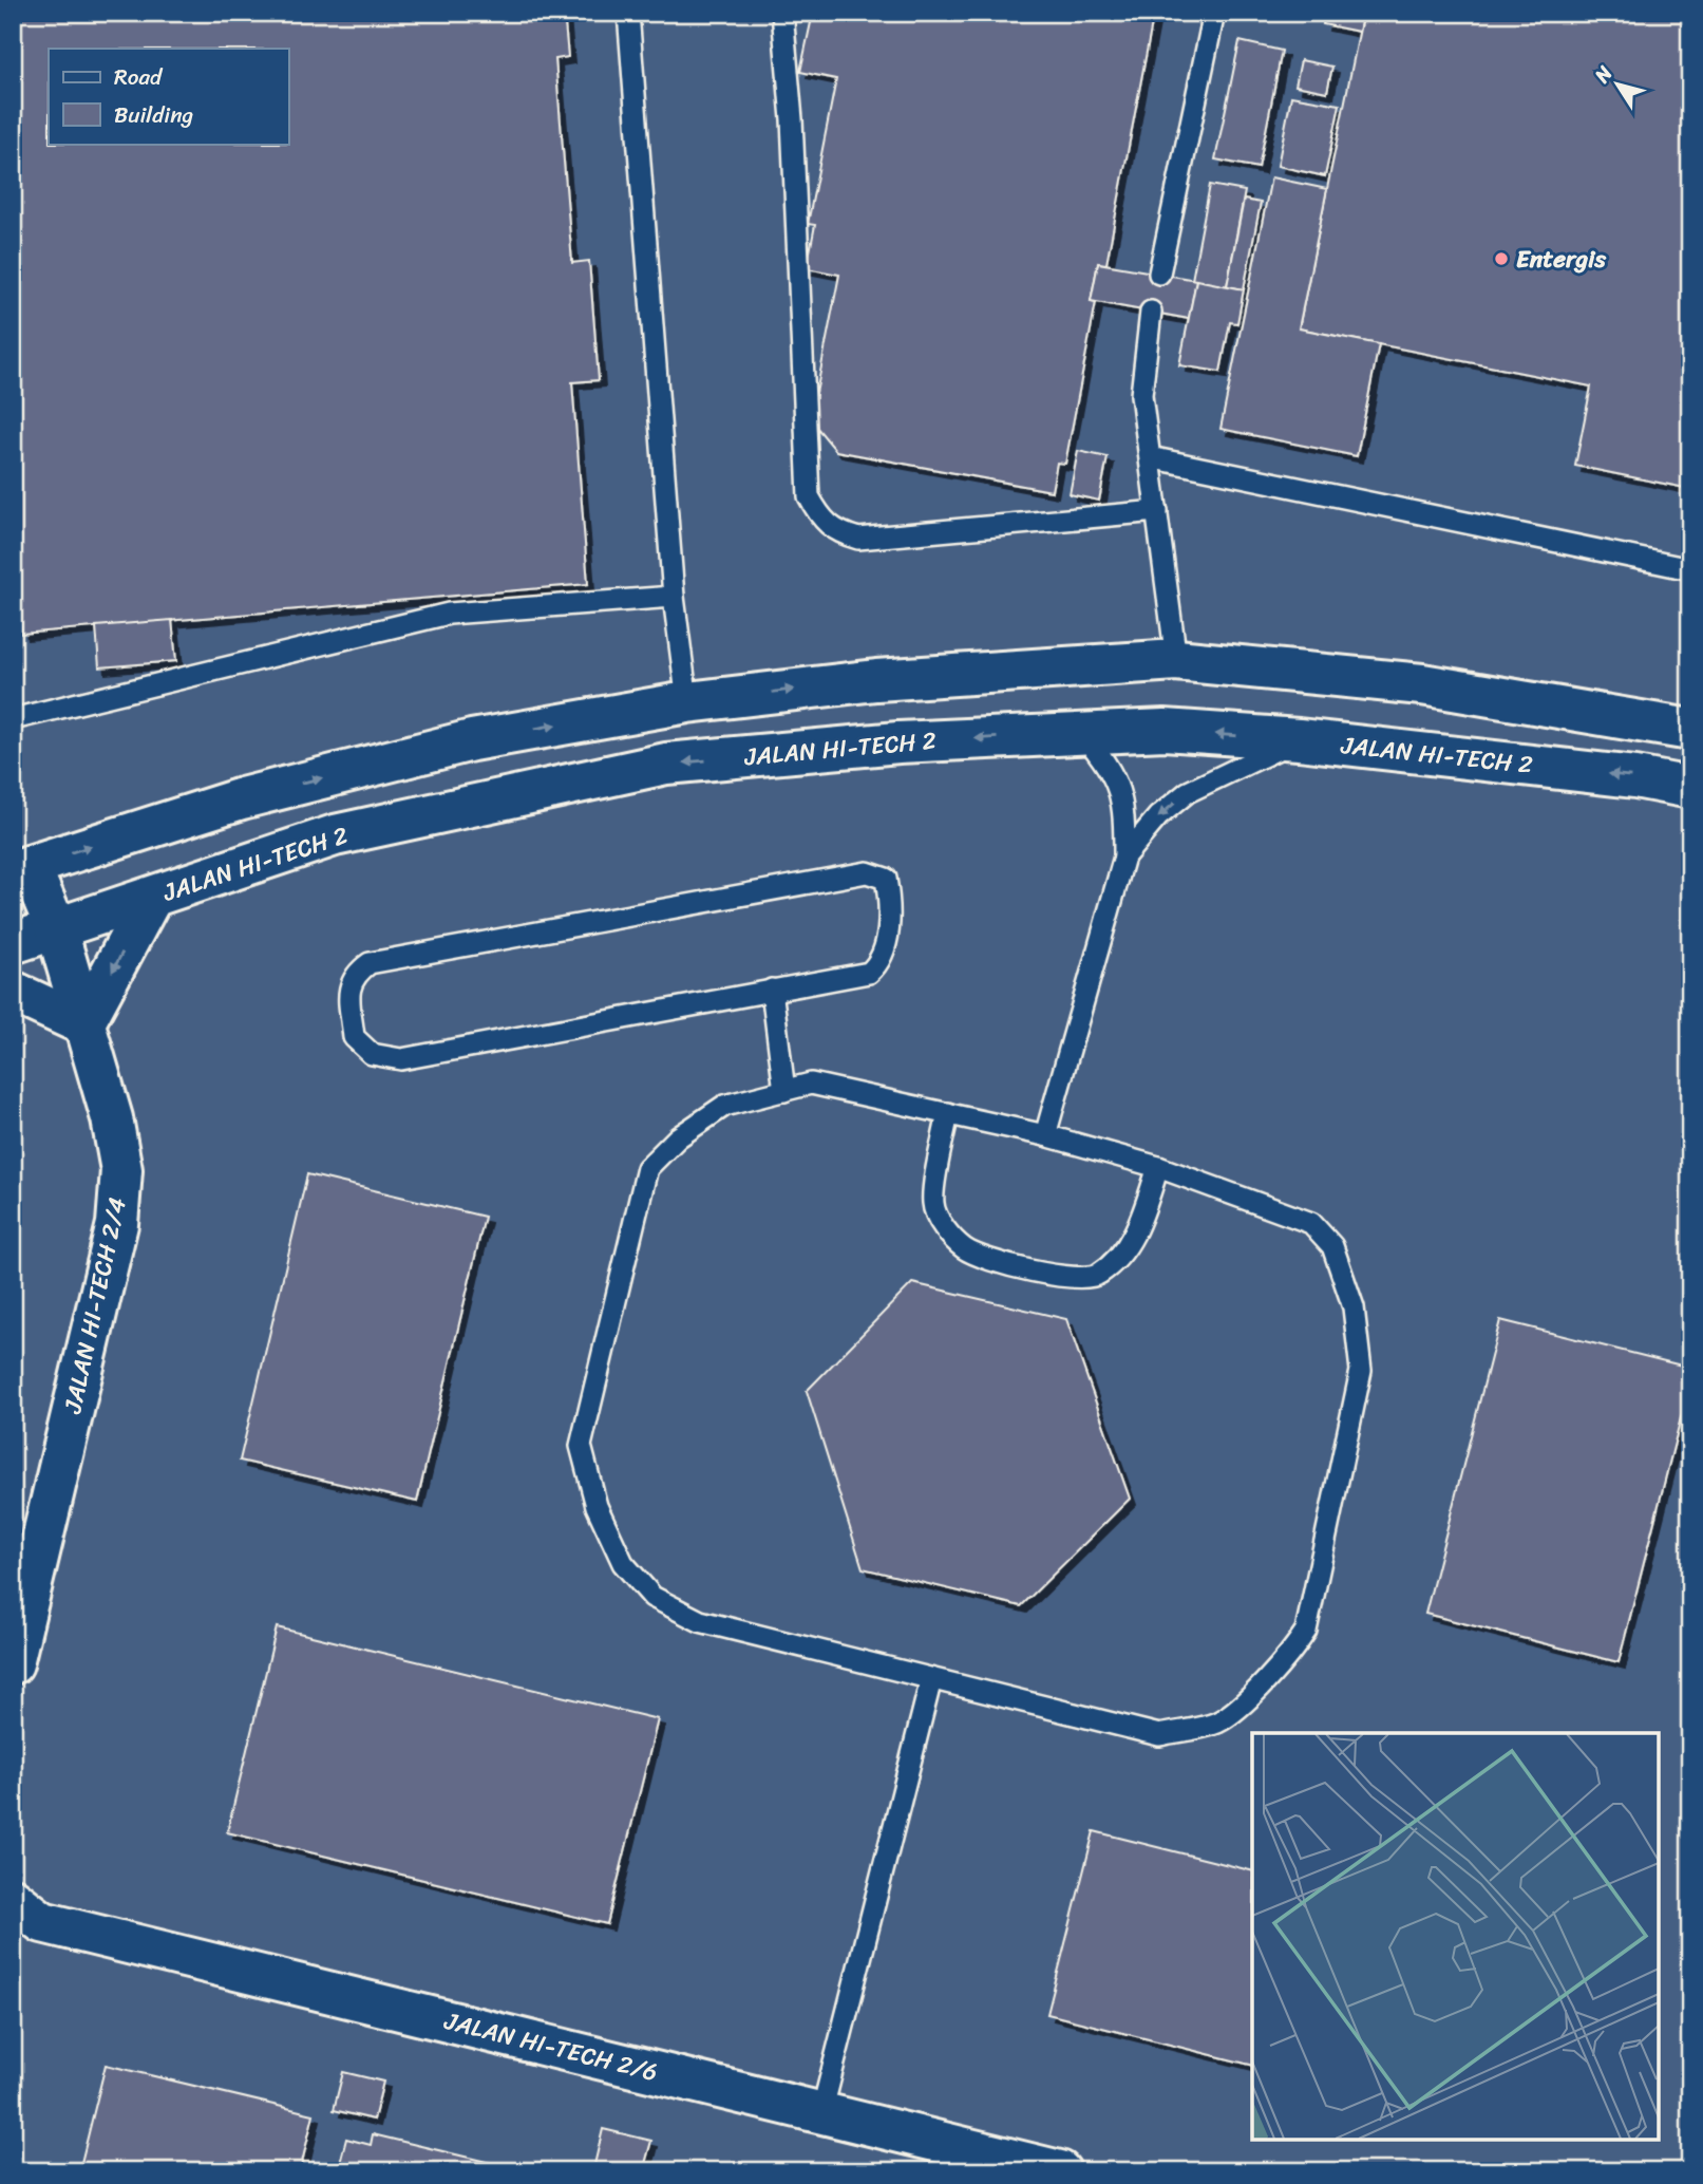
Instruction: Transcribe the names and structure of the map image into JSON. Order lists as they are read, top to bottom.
{
  "streets": {
    "street": ["JALAN HI-TECH 2", "JALAN HI-TECH 2/4", "JALAN HI-TECH 2/6"]
  },
  "crossings": [
    ["JALAN HI-TECH 2", "JALAN HI-TECH 2/4"]
  ],
  "places": ["Entergis"],
  "legend": ["Road", "Building"],
  "north": "top left"
}
